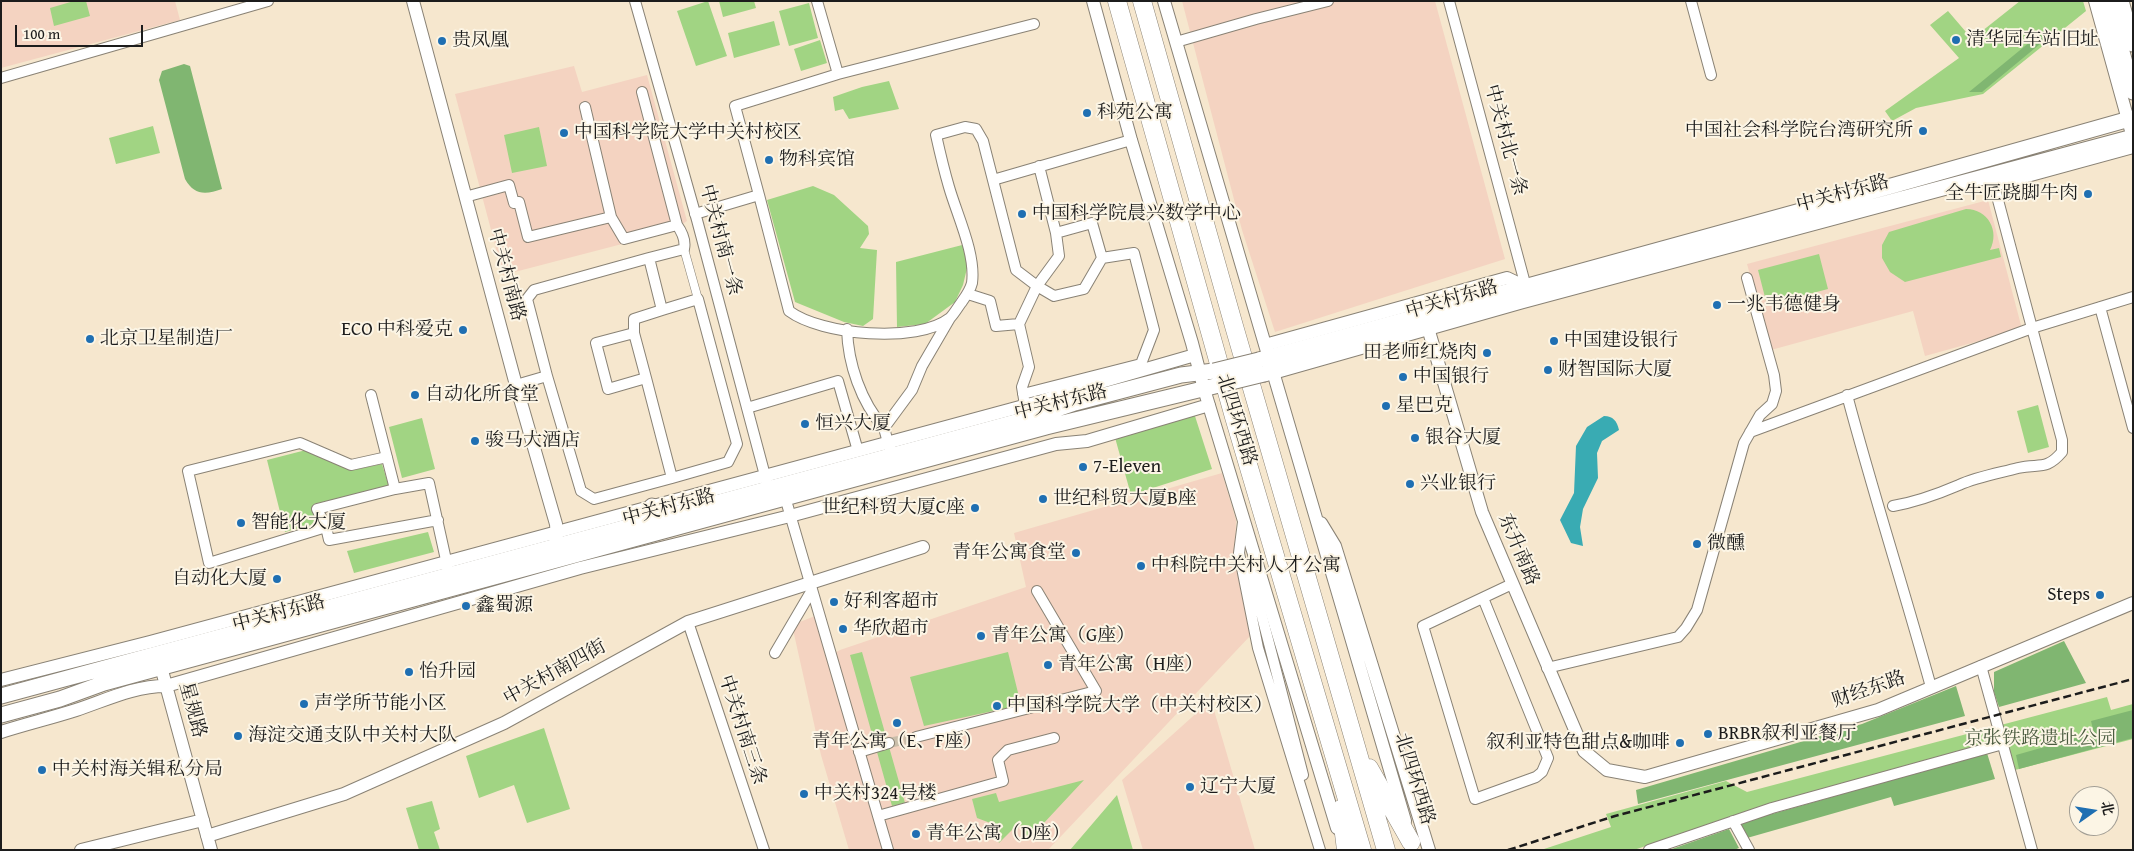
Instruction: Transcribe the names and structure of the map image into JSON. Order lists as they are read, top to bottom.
{
  "streets": {
    "highway": ["北四环西路"],
    "main road": ["中关村东路"],
    "street": [
      "中关村北一条",
      "中关村南一条",
      "中关村南路",
      "东升南路",
      "中关村南四街",
      "财经东路",
      "星规路",
      "中关村南三条"
    ]
  },
  "crossings": [
    ["中关村北一条", "中关村东路"],
    ["中关村东路", "中关村南一条"],
    ["中关村东路", "中关村南路"],
    ["中关村东路", "北四环西路"],
    ["中关村东路", "东升南路"],
    ["中关村东路", "星规路"],
    ["东升南路", "财经东路"],
    ["中关村南四街", "星规路"],
    ["中关村南四街", "中关村南三条"]
  ],
  "parks": ["京张铁路遗址公园"],
  "places": [
    "清华园车站旧址",
    "贵凤凰",
    "科苑公寓",
    "中国社会科学院台湾研究所",
    "中国科学院大学中关村校区",
    "物科宾馆",
    "全牛匠跷脚牛肉",
    "中国科学院晨兴数学中心",
    "一兆韦德健身",
    "ECO 中科爱克",
    "北京卫星制造厂",
    "中国建设银行",
    "田老师红烧肉",
    "财智国际大厦",
    "中国银行",
    "自动化所食堂",
    "星巴克",
    "恒兴大厦",
    "银谷大厦",
    "骏马大酒店",
    "7-Eleven",
    "兴业银行",
    "世纪科贸大厦B座",
    "世纪科贸大厦C座",
    "智能化大厦",
    "微醺",
    "青年公寓食堂",
    "中科院中关村人才公寓",
    "自动化大厦",
    "Steps",
    "好利客超市",
    "鑫蜀源",
    "华欣超市",
    "青年公寓（G座）",
    "青年公寓（H座）",
    "怡升园",
    "声学所节能小区",
    "中国科学院大学（中关村校区）",
    "青年公寓（E、F座）",
    "BRBR叙利亚餐厅",
    "海淀交通支队中关村大队",
    "叙利亚特色甜点&咖啡",
    "中关村海关辑私分局",
    "辽宁大厦",
    "中关村324号楼",
    "青年公寓（D座）"
  ],
  "scale_bar": "100 m",
  "north": "right"
}
